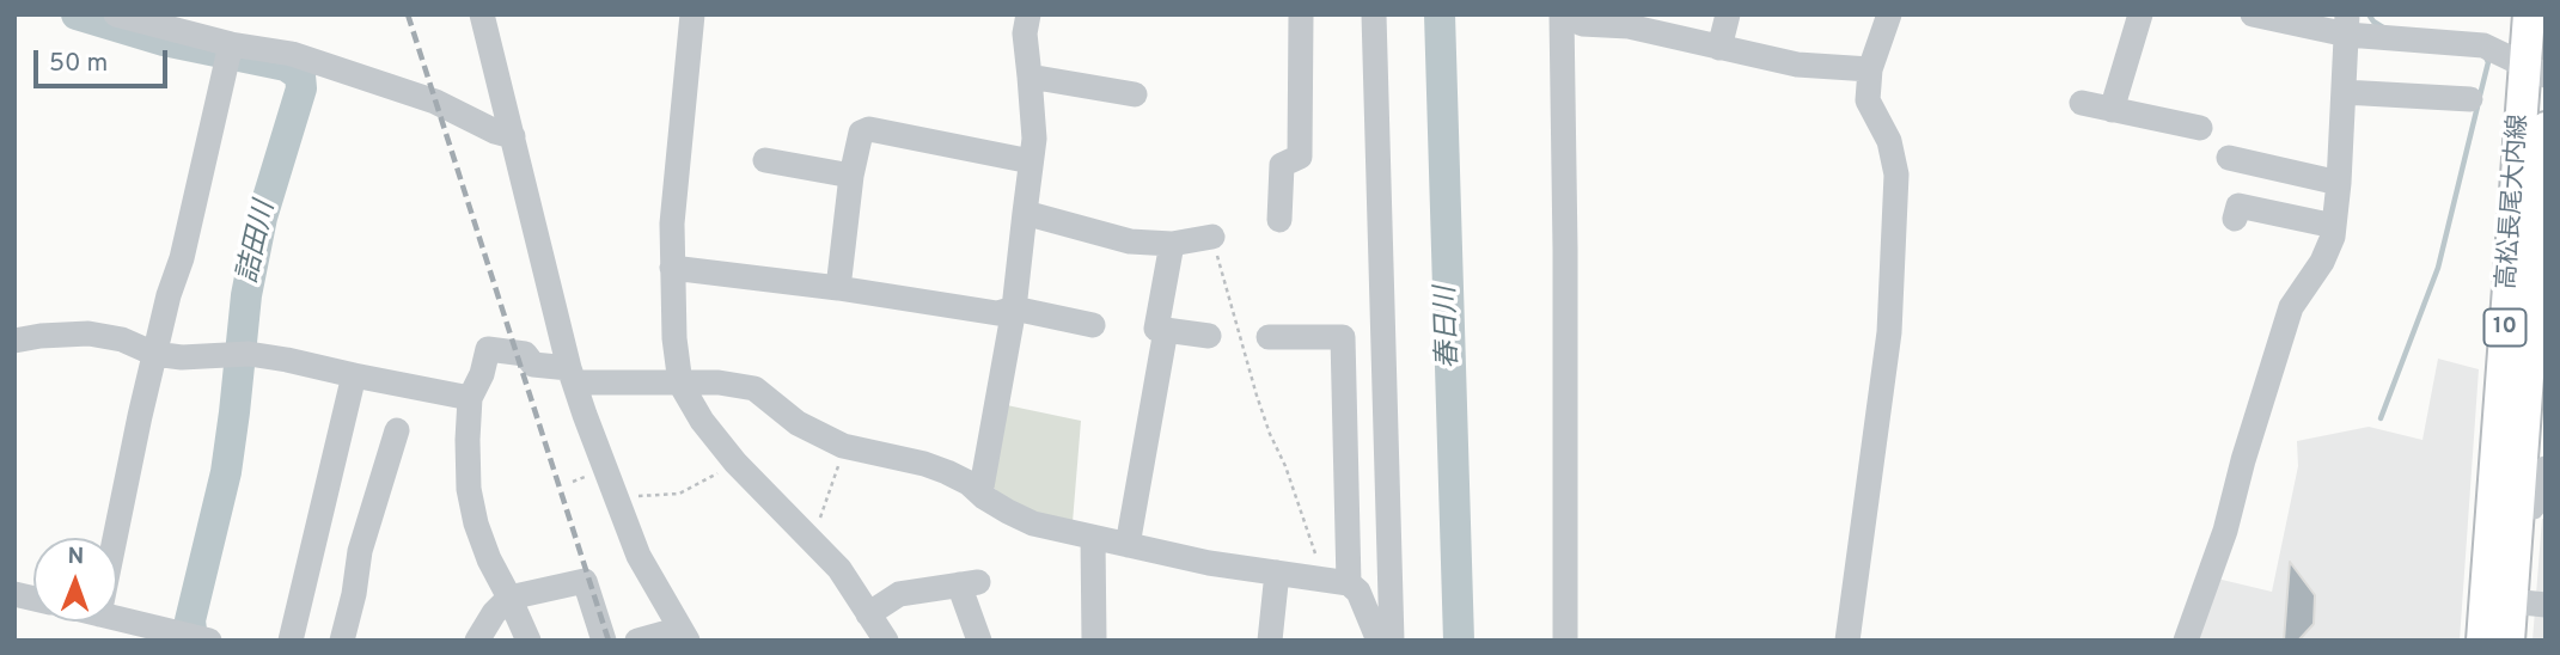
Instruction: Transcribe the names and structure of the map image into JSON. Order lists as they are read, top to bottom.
{
  "streets": {
    "main road": ["高松長尾大内線", "10"]
  },
  "water": ["詰田川", "春日川"],
  "scale_bar": "50 m",
  "north": "top"
}
